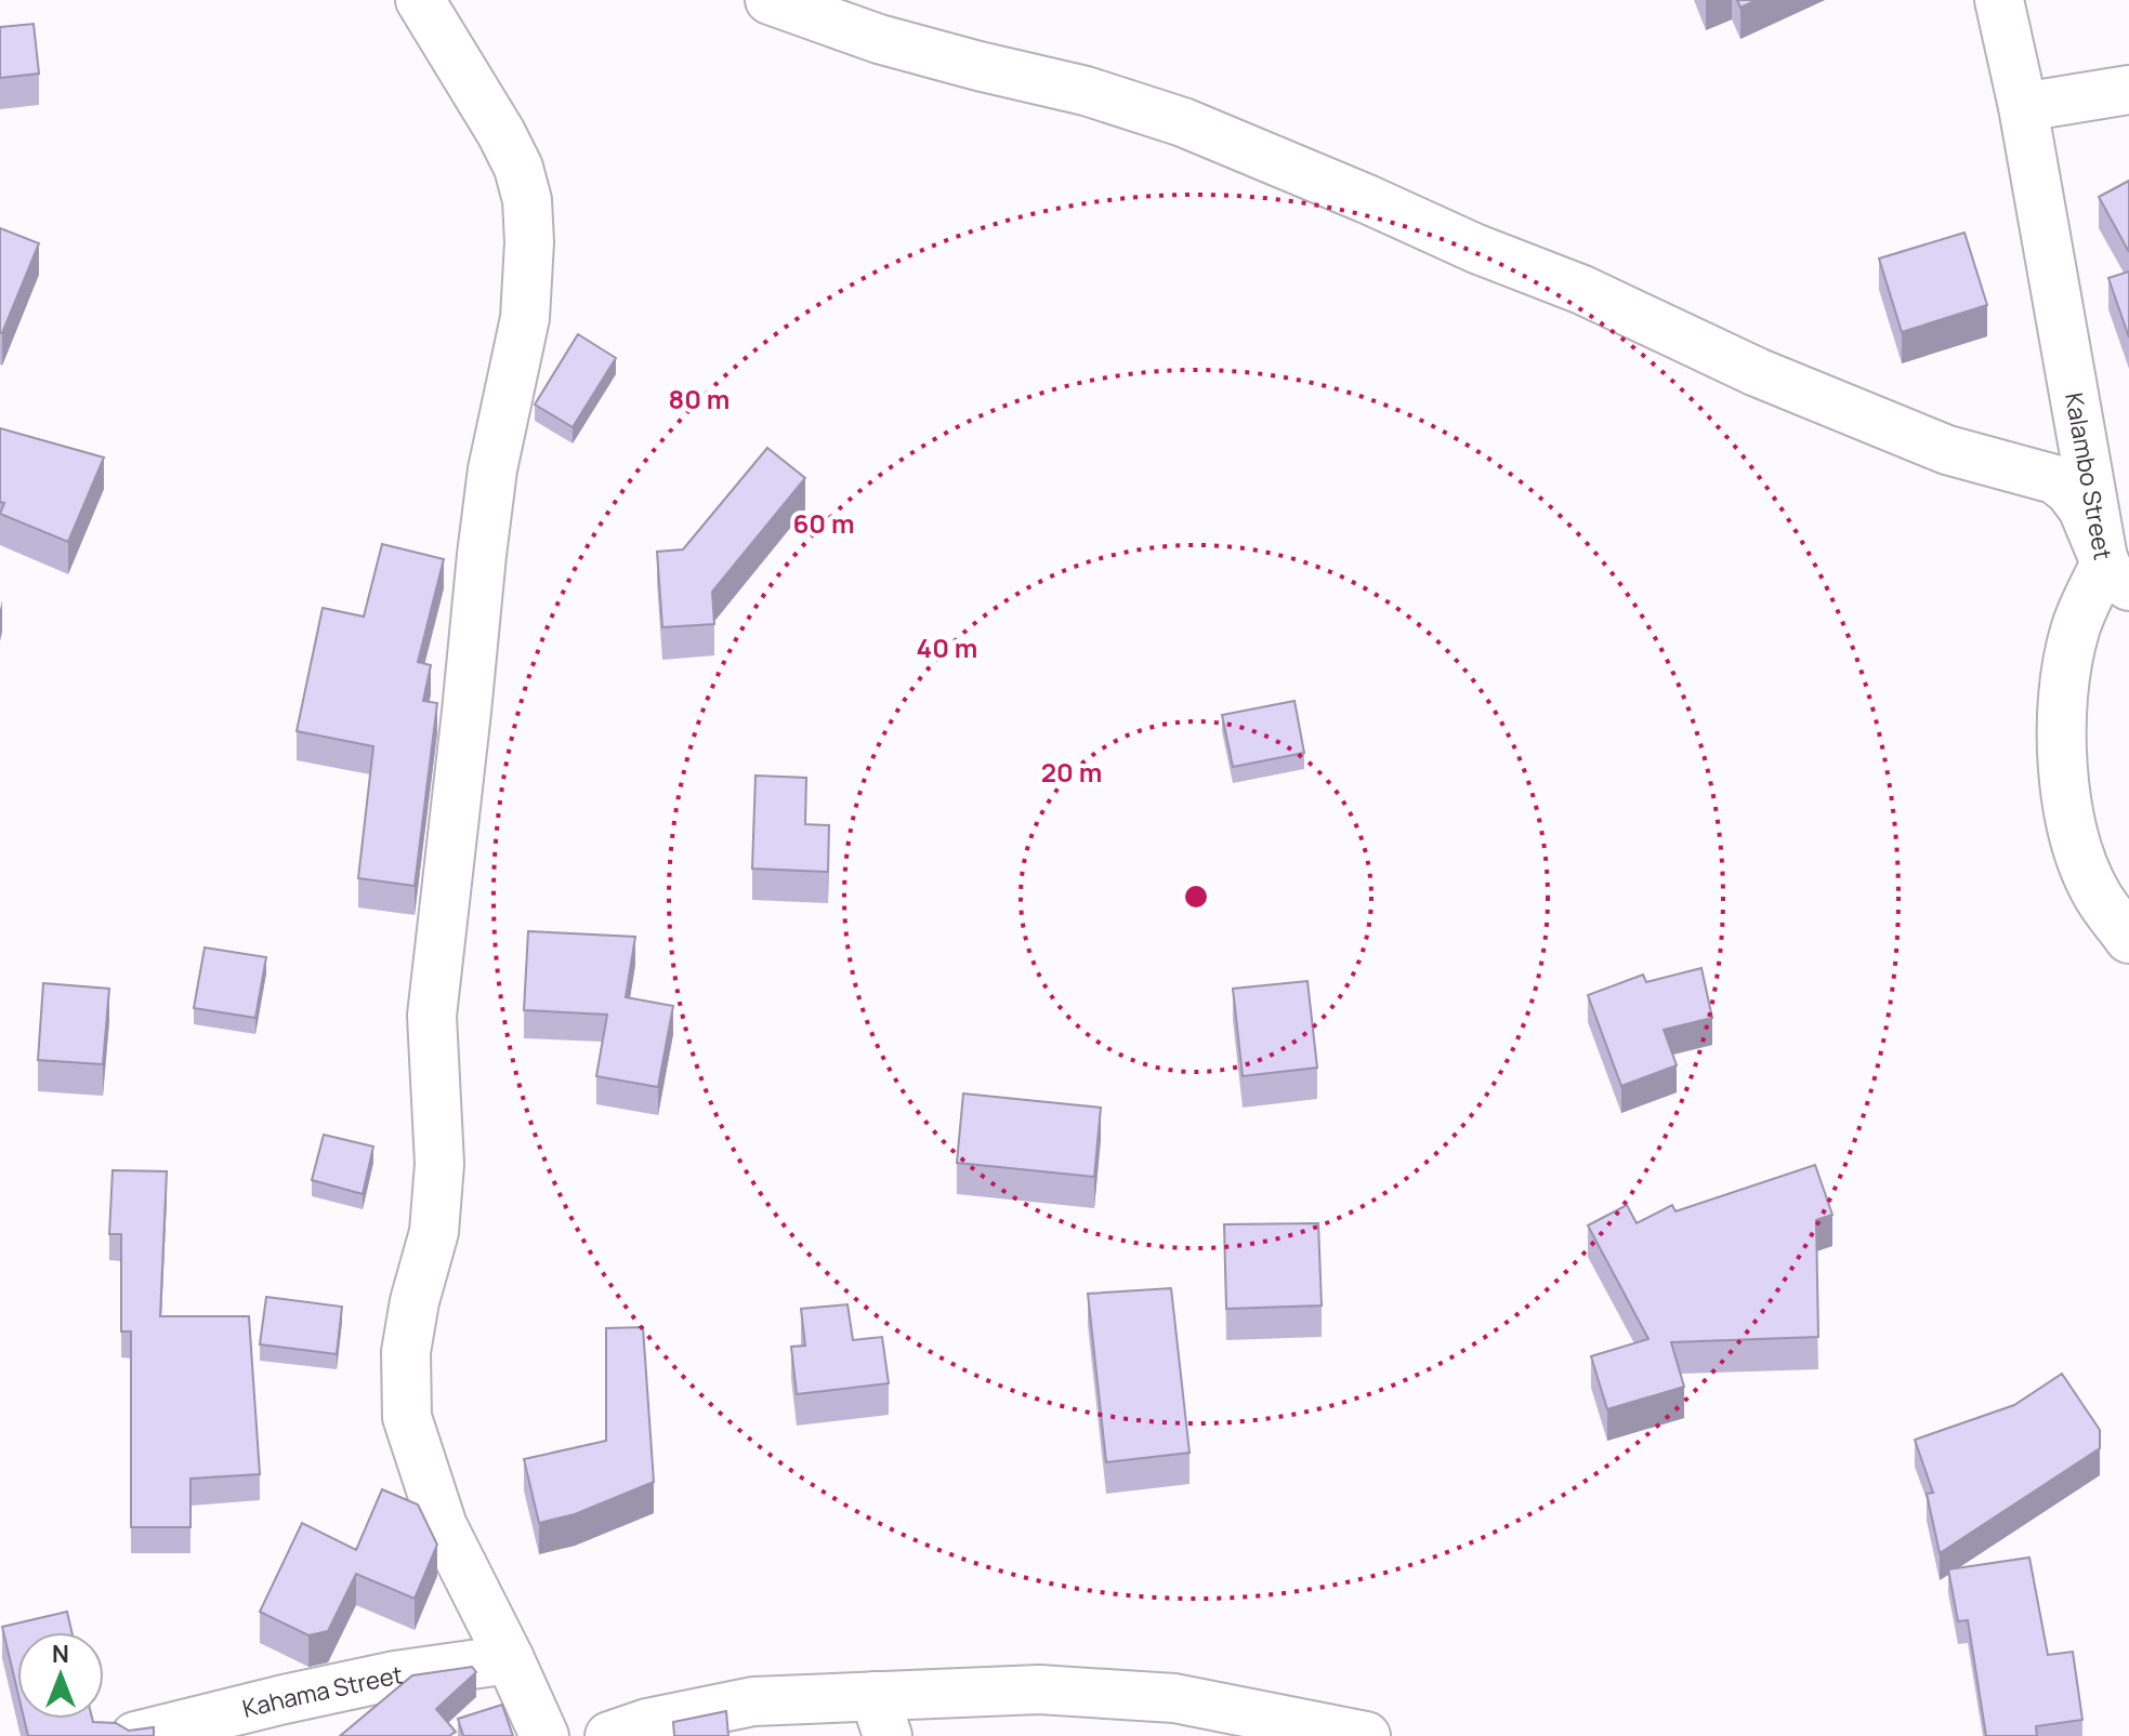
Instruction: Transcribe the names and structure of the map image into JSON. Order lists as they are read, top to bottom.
{
  "streets": {
    "street": ["Kalambo Street", "Kahama Street"]
  },
  "north": "top",
  "rings": [
    "80 m",
    "60 m",
    "40 m",
    "20 m"
  ]
}
